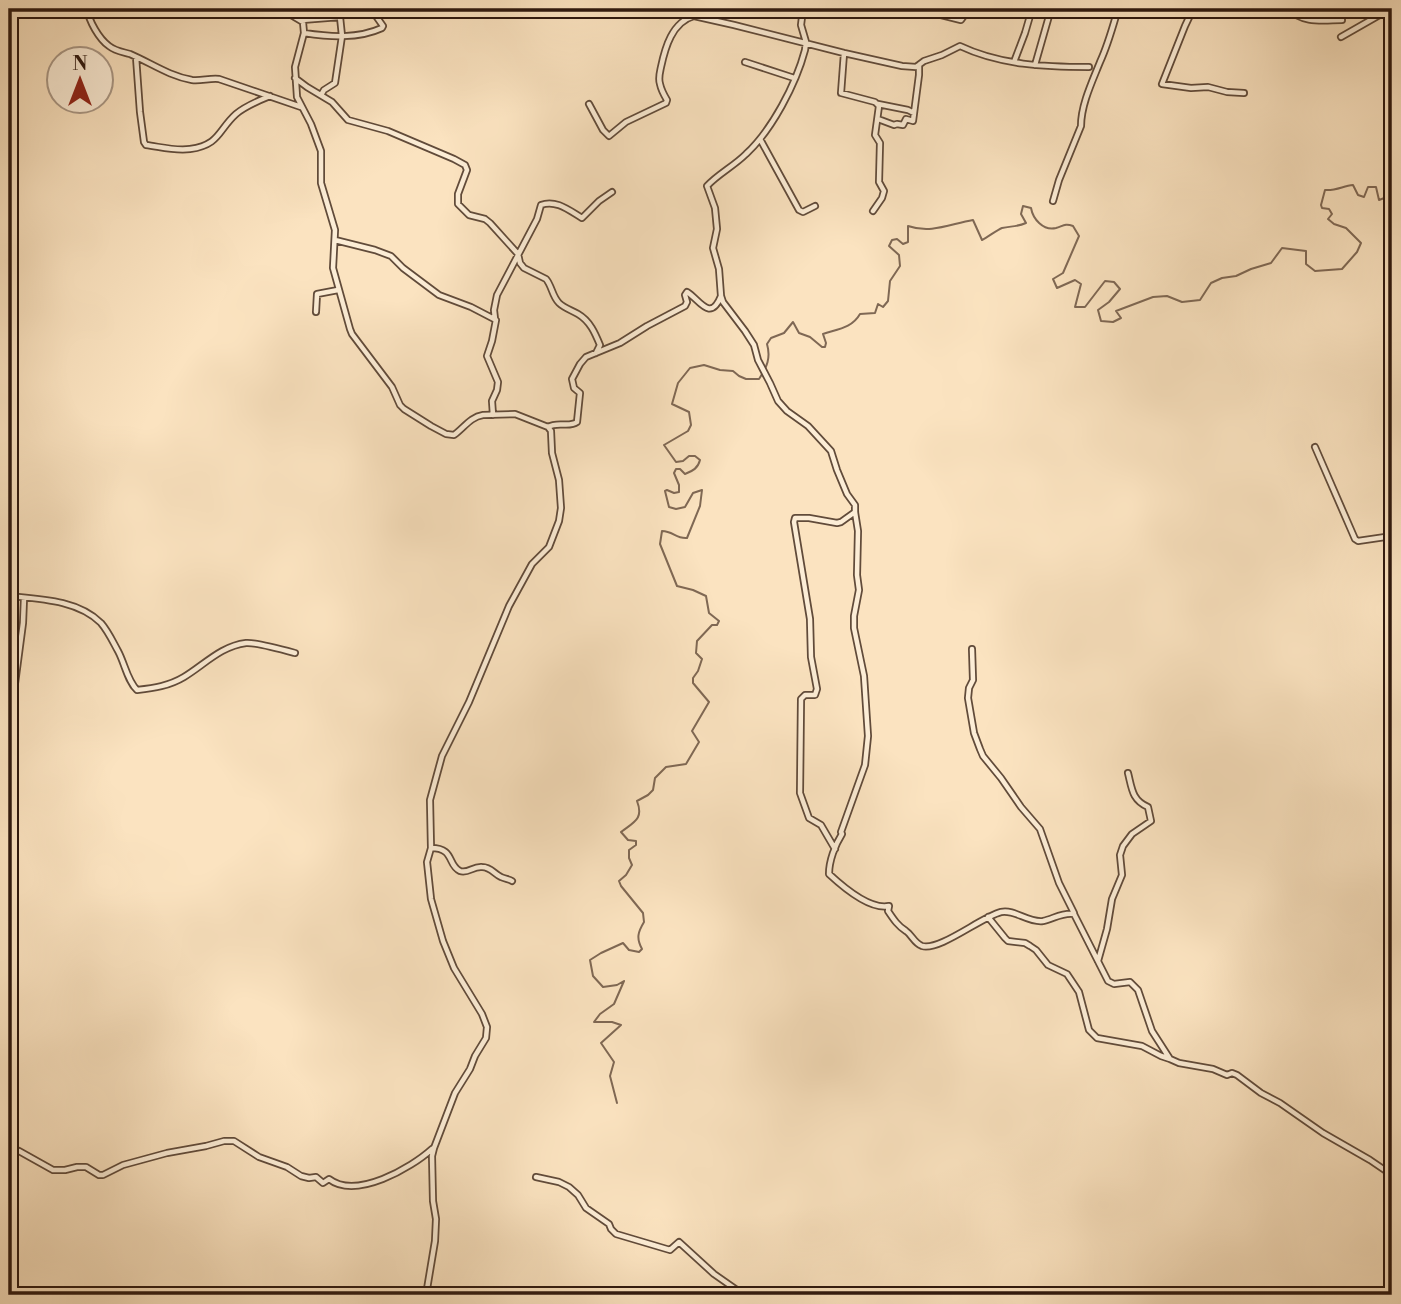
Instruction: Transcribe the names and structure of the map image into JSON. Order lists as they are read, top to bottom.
{
  "north": "top"
}
